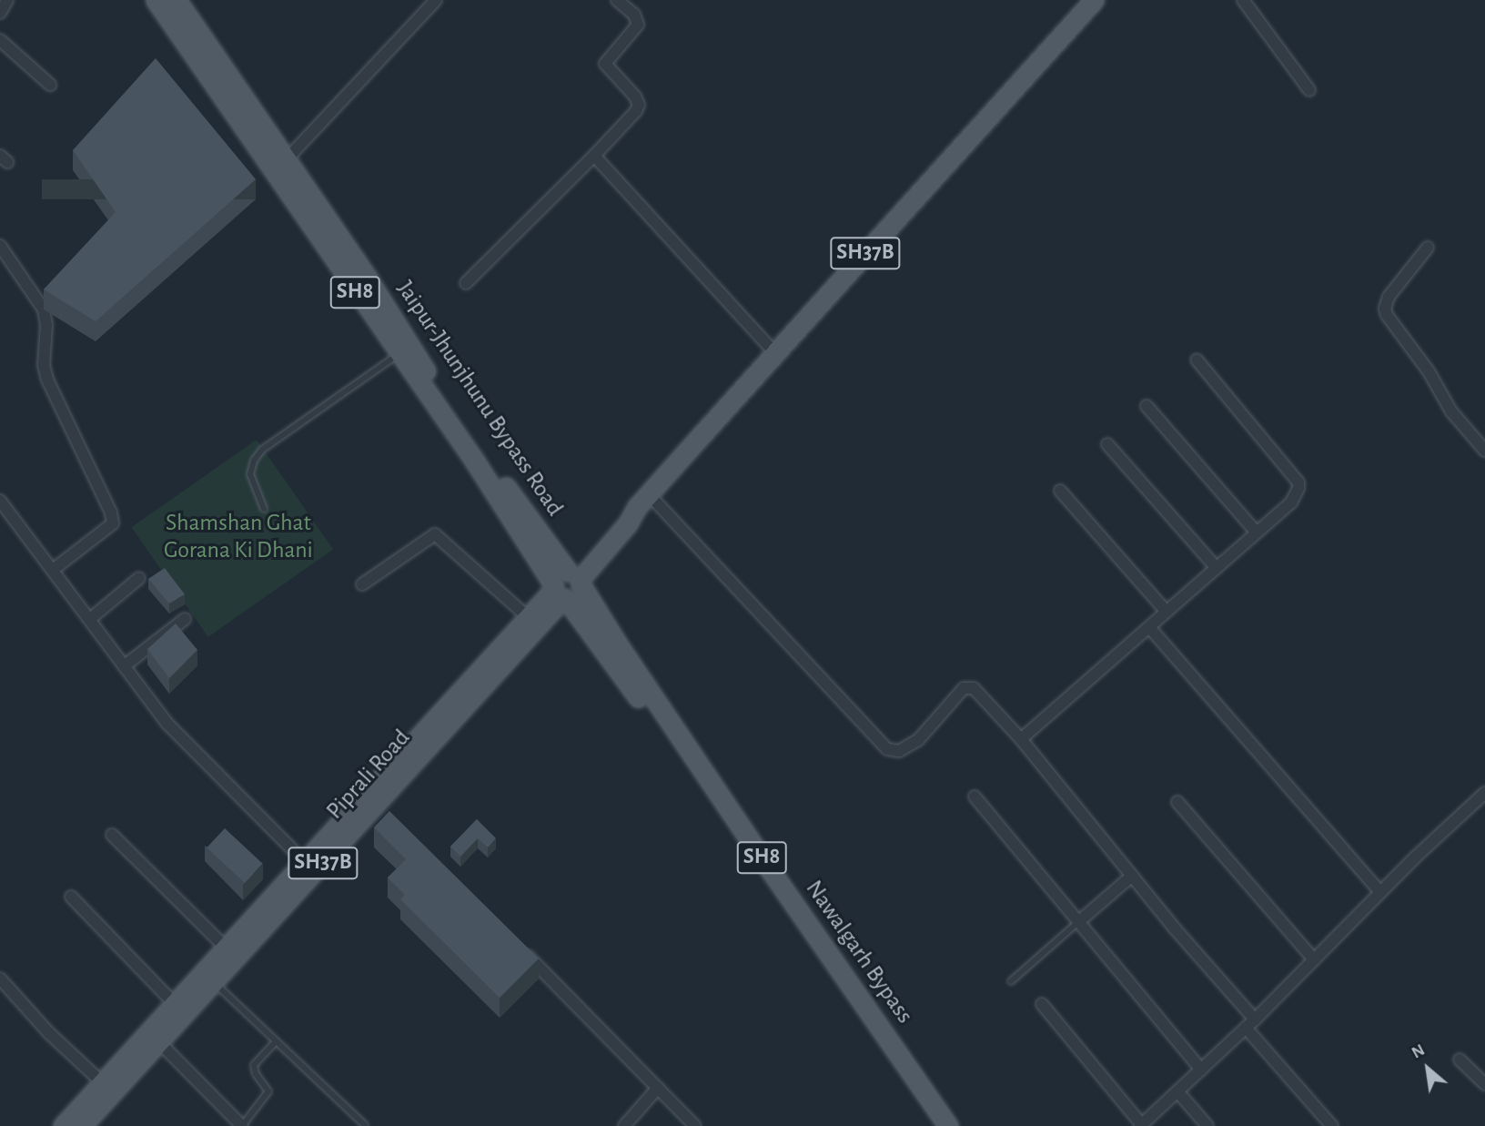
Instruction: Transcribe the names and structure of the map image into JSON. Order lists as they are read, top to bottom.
{
  "streets": {
    "main road": [
      "SH37B",
      "SH8",
      "Jaipur-Jhunjhunu Bypass Road",
      "Piprali Road",
      "Nawalgarh Bypass"
    ]
  },
  "crossings": [
    ["SH37B", "SH8"],
    ["SH37B", "Piprali Road"],
    ["SH37B", "Nawalgarh Bypass"],
    ["SH8", "Jaipur-Jhunjhunu Bypass Road"],
    ["SH8", "Piprali Road"],
    ["SH8", "Nawalgarh Bypass"],
    ["Piprali Road", "Nawalgarh Bypass"]
  ],
  "parks": ["Shamshan Ghat Gorana Ki Dhani"],
  "north": "top left"
}
